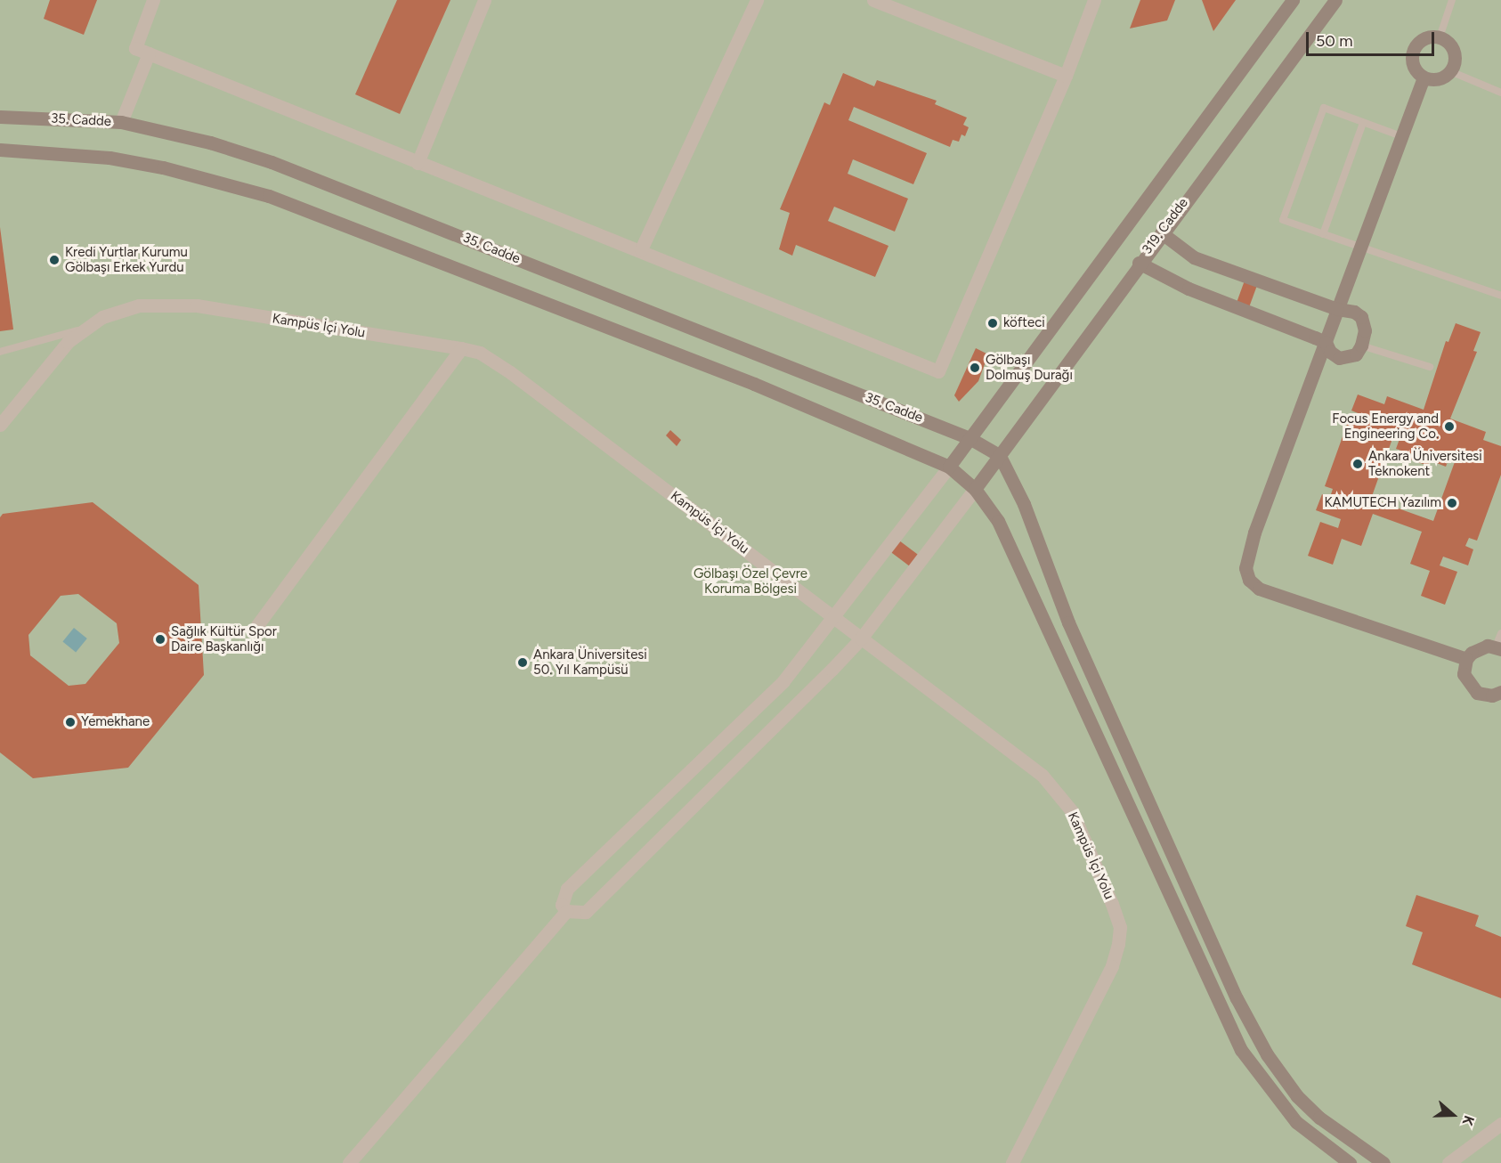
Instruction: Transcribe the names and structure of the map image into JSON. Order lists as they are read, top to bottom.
{
  "streets": {
    "street": ["35. Cadde", "319. Cadde", "Kampüs İçi Yolu"]
  },
  "crossings": [
    ["35. Cadde", "319. Cadde"]
  ],
  "parks": ["Gölbaşı Özel Çevre Koruma Bölgesi"],
  "places": [
    "Kredi Yurtlar Kurumu Gölbaşı Erkek Yurdu",
    "köfteci",
    "Gölbaşı Dolmuş Durağı",
    "Focus Energy and Engineering Co.",
    "Ankara Üniversitesi Teknokent",
    "KAMUTECH Yazılım",
    "Sağlık Kültür Spor Daire Başkanlığı",
    "Ankara Üniversitesi 50. Yıl Kampüsü",
    "Yemekhane"
  ],
  "scale_bar": "50 m",
  "north": "right"
}
